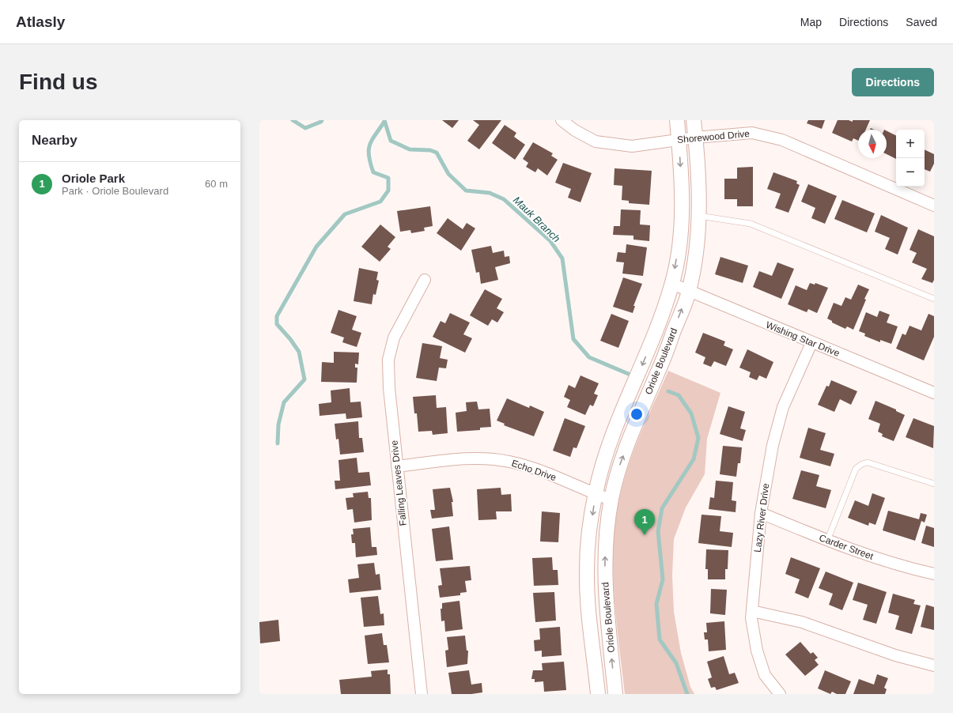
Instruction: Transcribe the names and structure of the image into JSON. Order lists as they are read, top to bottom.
{
  "streets": {
    "street": [
      "Shorewood Drive",
      "Wishing Star Drive",
      "Oriole Boulevard",
      "Echo Drive",
      "Falling Leaves Drive",
      "Lazy River Drive",
      "Carder Street"
    ]
  },
  "crossings": [
    ["Shorewood Drive", "Oriole Boulevard"],
    ["Wishing Star Drive", "Oriole Boulevard"],
    ["Wishing Star Drive", "Lazy River Drive"],
    ["Oriole Boulevard", "Echo Drive"],
    ["Echo Drive", "Falling Leaves Drive"],
    ["Lazy River Drive", "Carder Street"]
  ],
  "water": ["Mauk Branch"],
  "north": "bottom",
  "page": {
    "header": "Atlasly",
    "nav": ["Map", "Directions", "Saved"],
    "buttons": "Directions",
    "title": "Find us",
    "heading": "Nearby",
    "map_buttons": ["+", "−"],
    "list": [
      {
        "mark": "1",
        "name": "Oriole Park",
        "note": "Park · Oriole Boulevard",
        "value": "60 m"
      }
    ],
    "pins": "1"
  }
}
